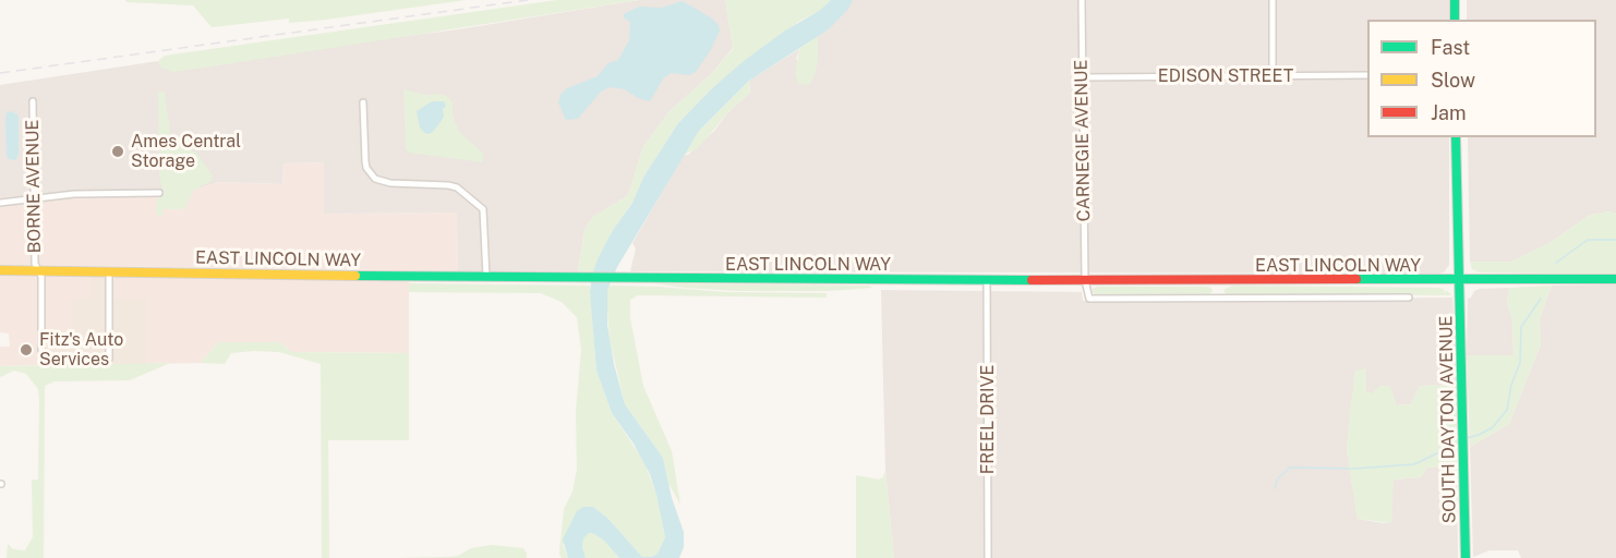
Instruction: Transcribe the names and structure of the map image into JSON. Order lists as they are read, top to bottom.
{
  "streets": {
    "main road": ["EAST LINCOLN WAY", "SOUTH DAYTON AVENUE"],
    "street": [
      "EDISON STREET",
      "CARNEGIE AVENUE",
      "BORNE AVENUE",
      "FREEL DRIVE"
    ]
  },
  "crossings": [
    ["EDISON STREET", "CARNEGIE AVENUE"],
    ["CARNEGIE AVENUE", "EAST LINCOLN WAY"],
    ["BORNE AVENUE", "EAST LINCOLN WAY"],
    ["EAST LINCOLN WAY", "FREEL DRIVE"],
    ["EAST LINCOLN WAY", "SOUTH DAYTON AVENUE"]
  ],
  "places": ["Ames Central Storage", "Fitz's Auto Services"],
  "legend": ["Fast", "Slow", "Jam"]
}
